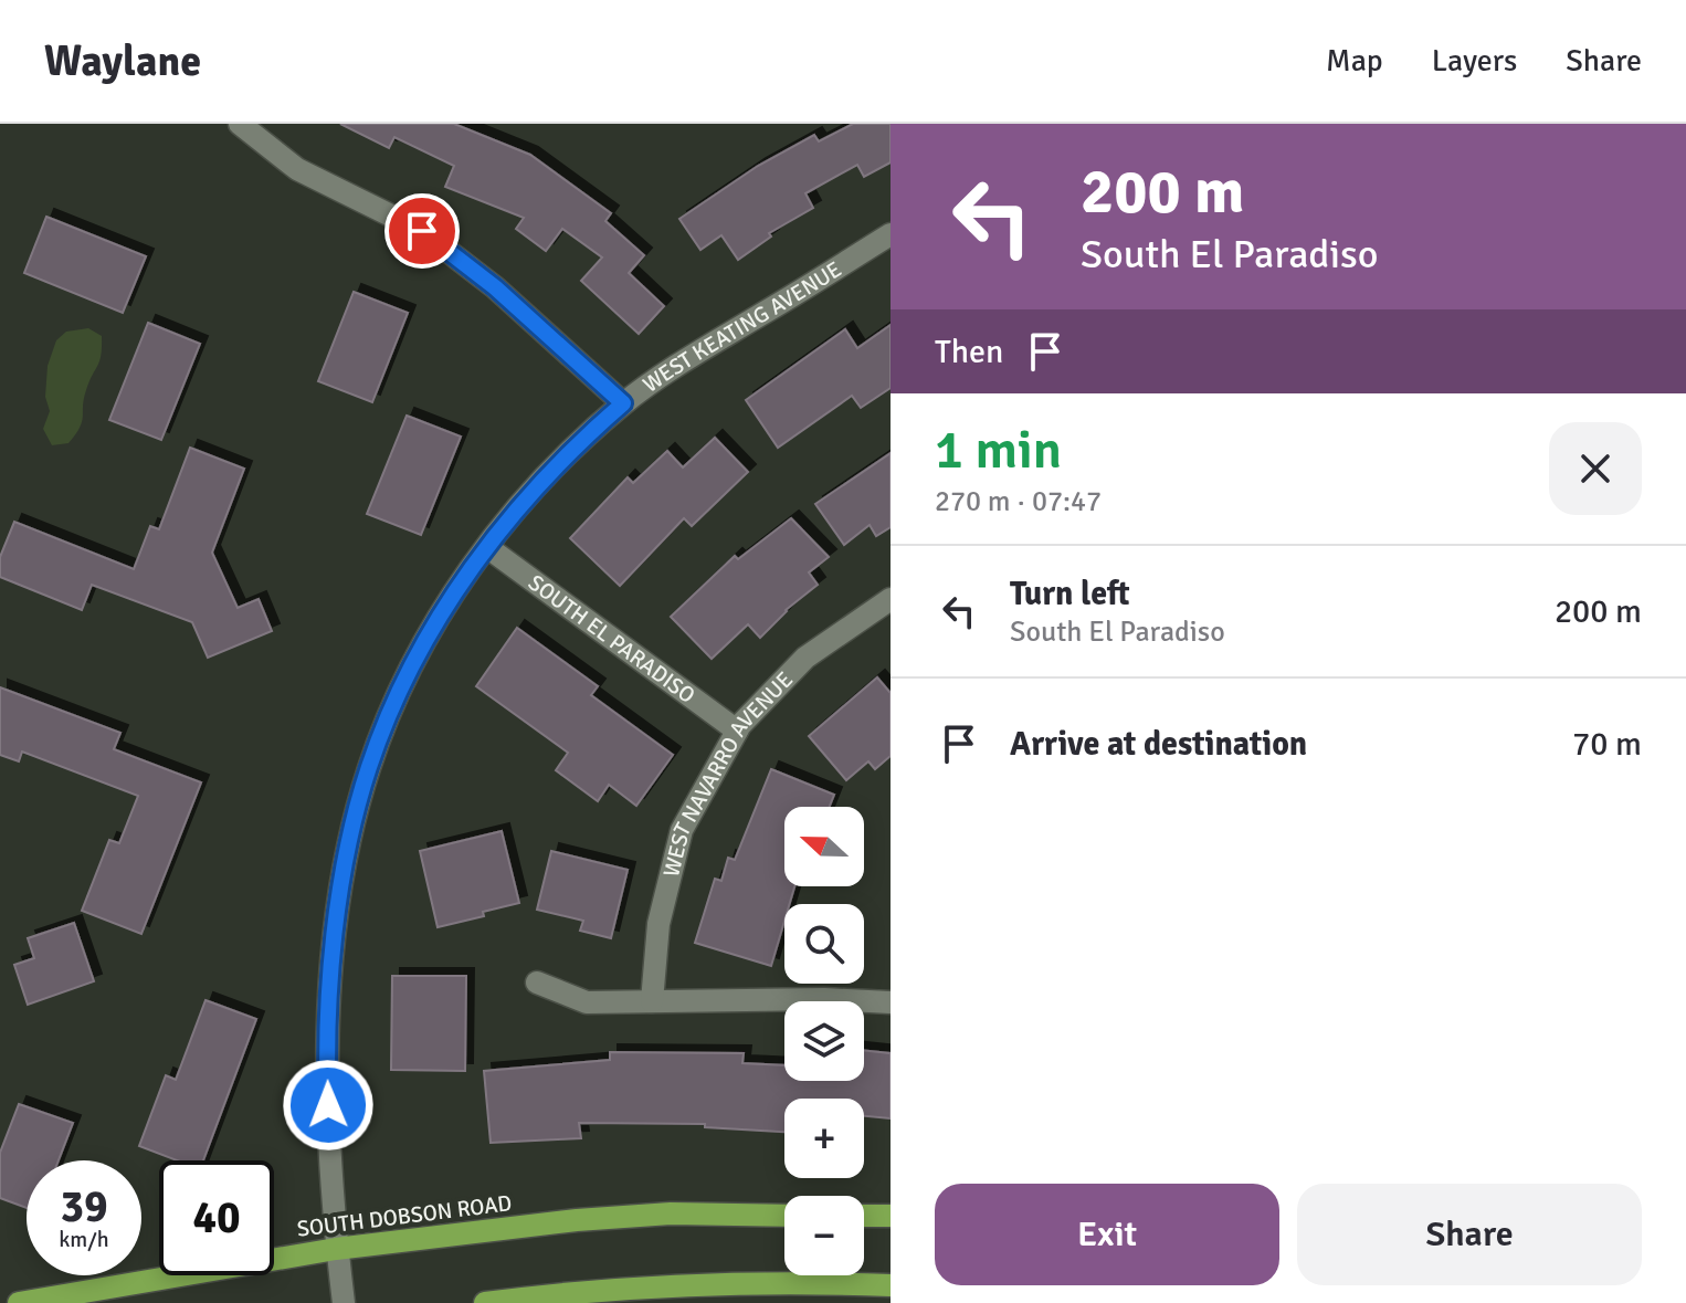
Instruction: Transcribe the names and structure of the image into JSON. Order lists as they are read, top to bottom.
{
  "streets": {
    "main road": ["SOUTH DOBSON ROAD"],
    "street": ["WEST KEATING AVENUE", "SOUTH EL PARADISO", "WEST NAVARRO AVENUE"]
  },
  "crossings": [
    ["WEST KEATING AVENUE", "SOUTH EL PARADISO"],
    ["WEST KEATING AVENUE", "SOUTH DOBSON ROAD"],
    ["SOUTH EL PARADISO", "WEST NAVARRO AVENUE"]
  ],
  "north": "left",
  "page": {
    "header": "Waylane",
    "nav": ["Map", "Layers", "Share"],
    "turn": ["200 m", "South El Paradiso"],
    "then": "Then",
    "heading": ["1 min", "270 m · 07:47"],
    "list": [
      {
        "name": "Turn left",
        "note": "South El Paradiso",
        "value": "200 m"
      },
      {
        "name": "Arrive at destination",
        "value": "70 m"
      }
    ],
    "map_buttons": ["+", "−"],
    "speed": "39 km/h",
    "limit": "40",
    "buttons": ["Exit", "Share"]
  }
}
